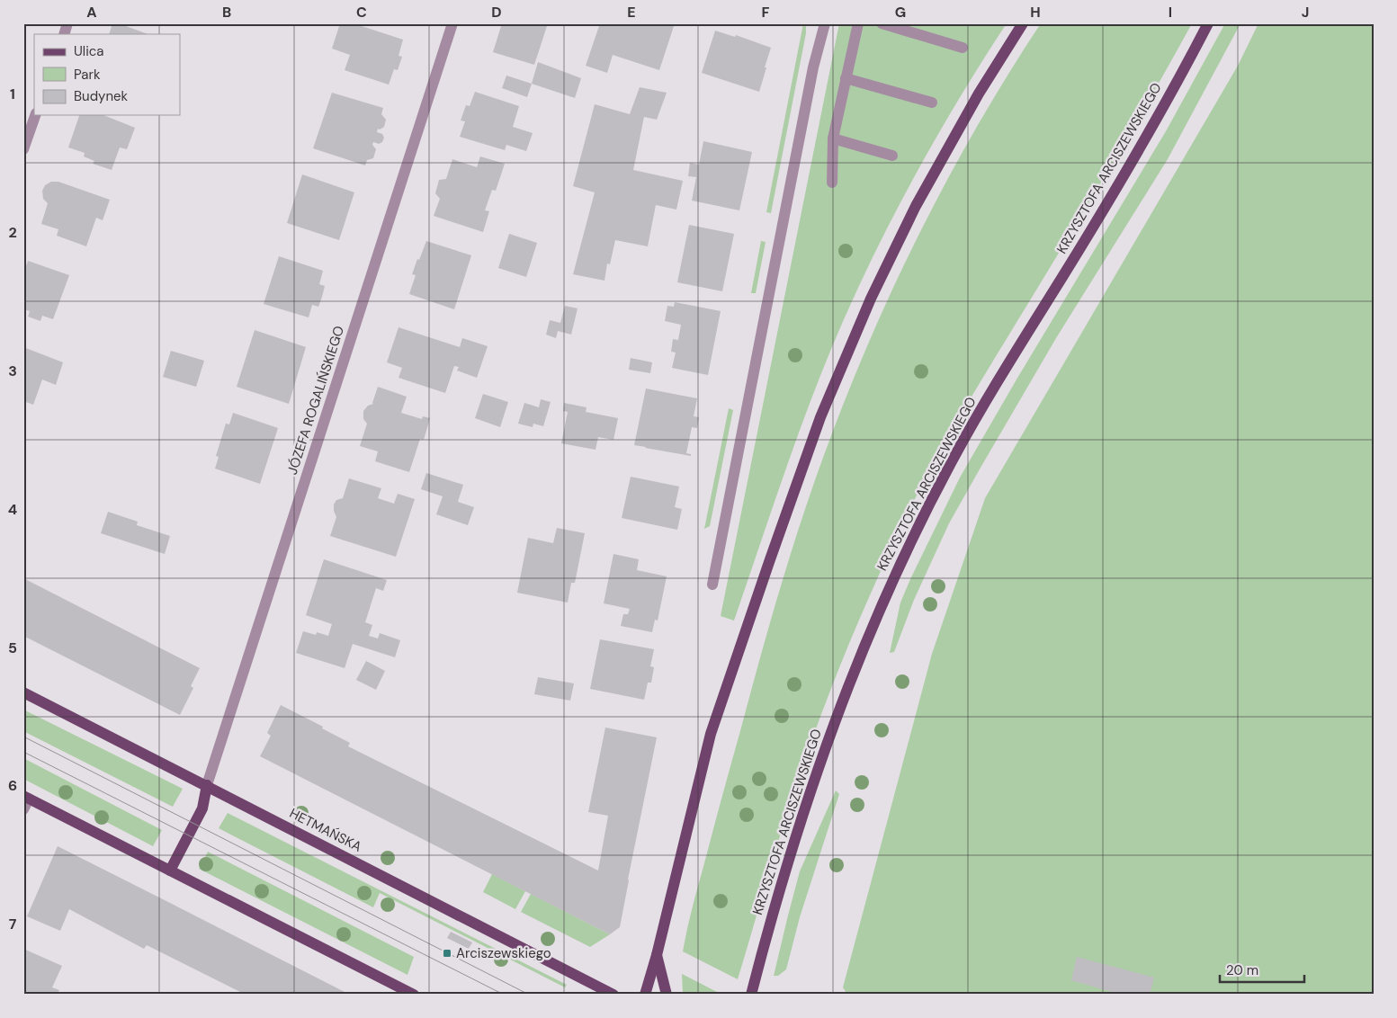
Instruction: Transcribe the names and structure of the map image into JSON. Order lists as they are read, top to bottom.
{
  "streets": {
    "main road": ["KRZYSZTOFA ARCISZEWSKIEGO", "HETMAŃSKA"],
    "street": ["JÓZEFA ROGALIŃSKIEGO"]
  },
  "crossings": [
    ["JÓZEFA ROGALIŃSKIEGO", "HETMAŃSKA"]
  ],
  "places": {
    "transit": ["Arciszewskiego"]
  },
  "legend": ["Ulica", "Park", "Budynek"],
  "scale_bar": "20 m",
  "grid": {
    "columns": [
      "A",
      "B",
      "C",
      "D",
      "E",
      "F",
      "G",
      "H",
      "I",
      "J"
    ],
    "rows": [
      "1",
      "2",
      "3",
      "4",
      "5",
      "6",
      "7"
    ]
  }
}
